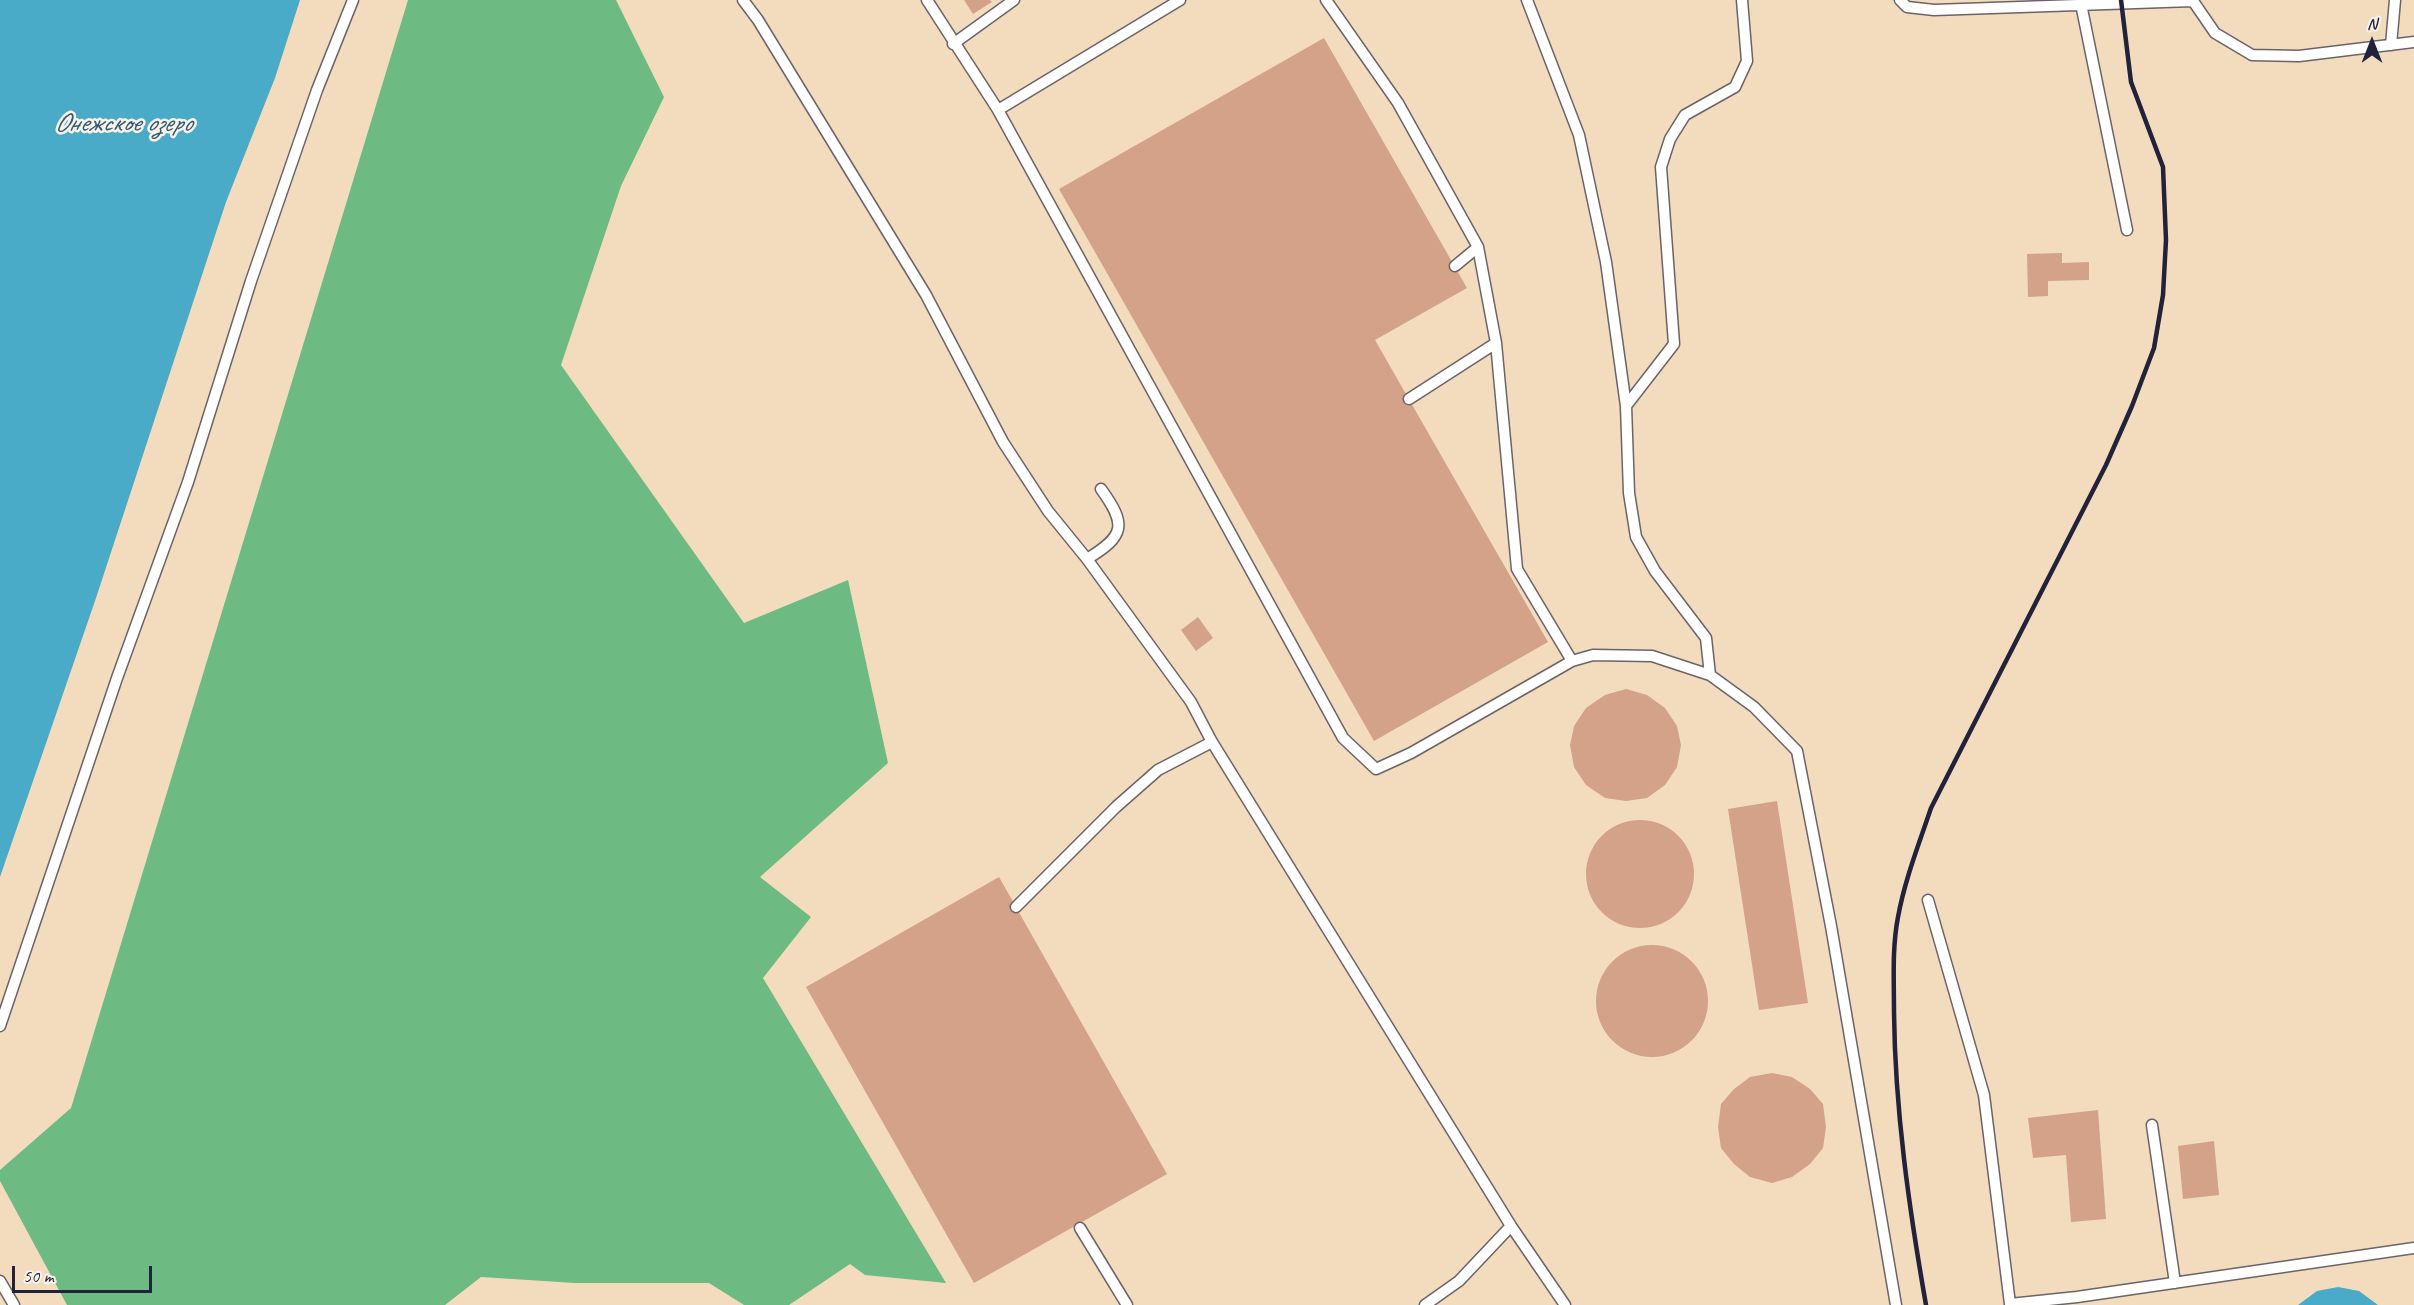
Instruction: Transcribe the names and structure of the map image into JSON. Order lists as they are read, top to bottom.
{
  "water": ["Онежское озеро"],
  "scale_bar": "50 m",
  "north": "top"
}
